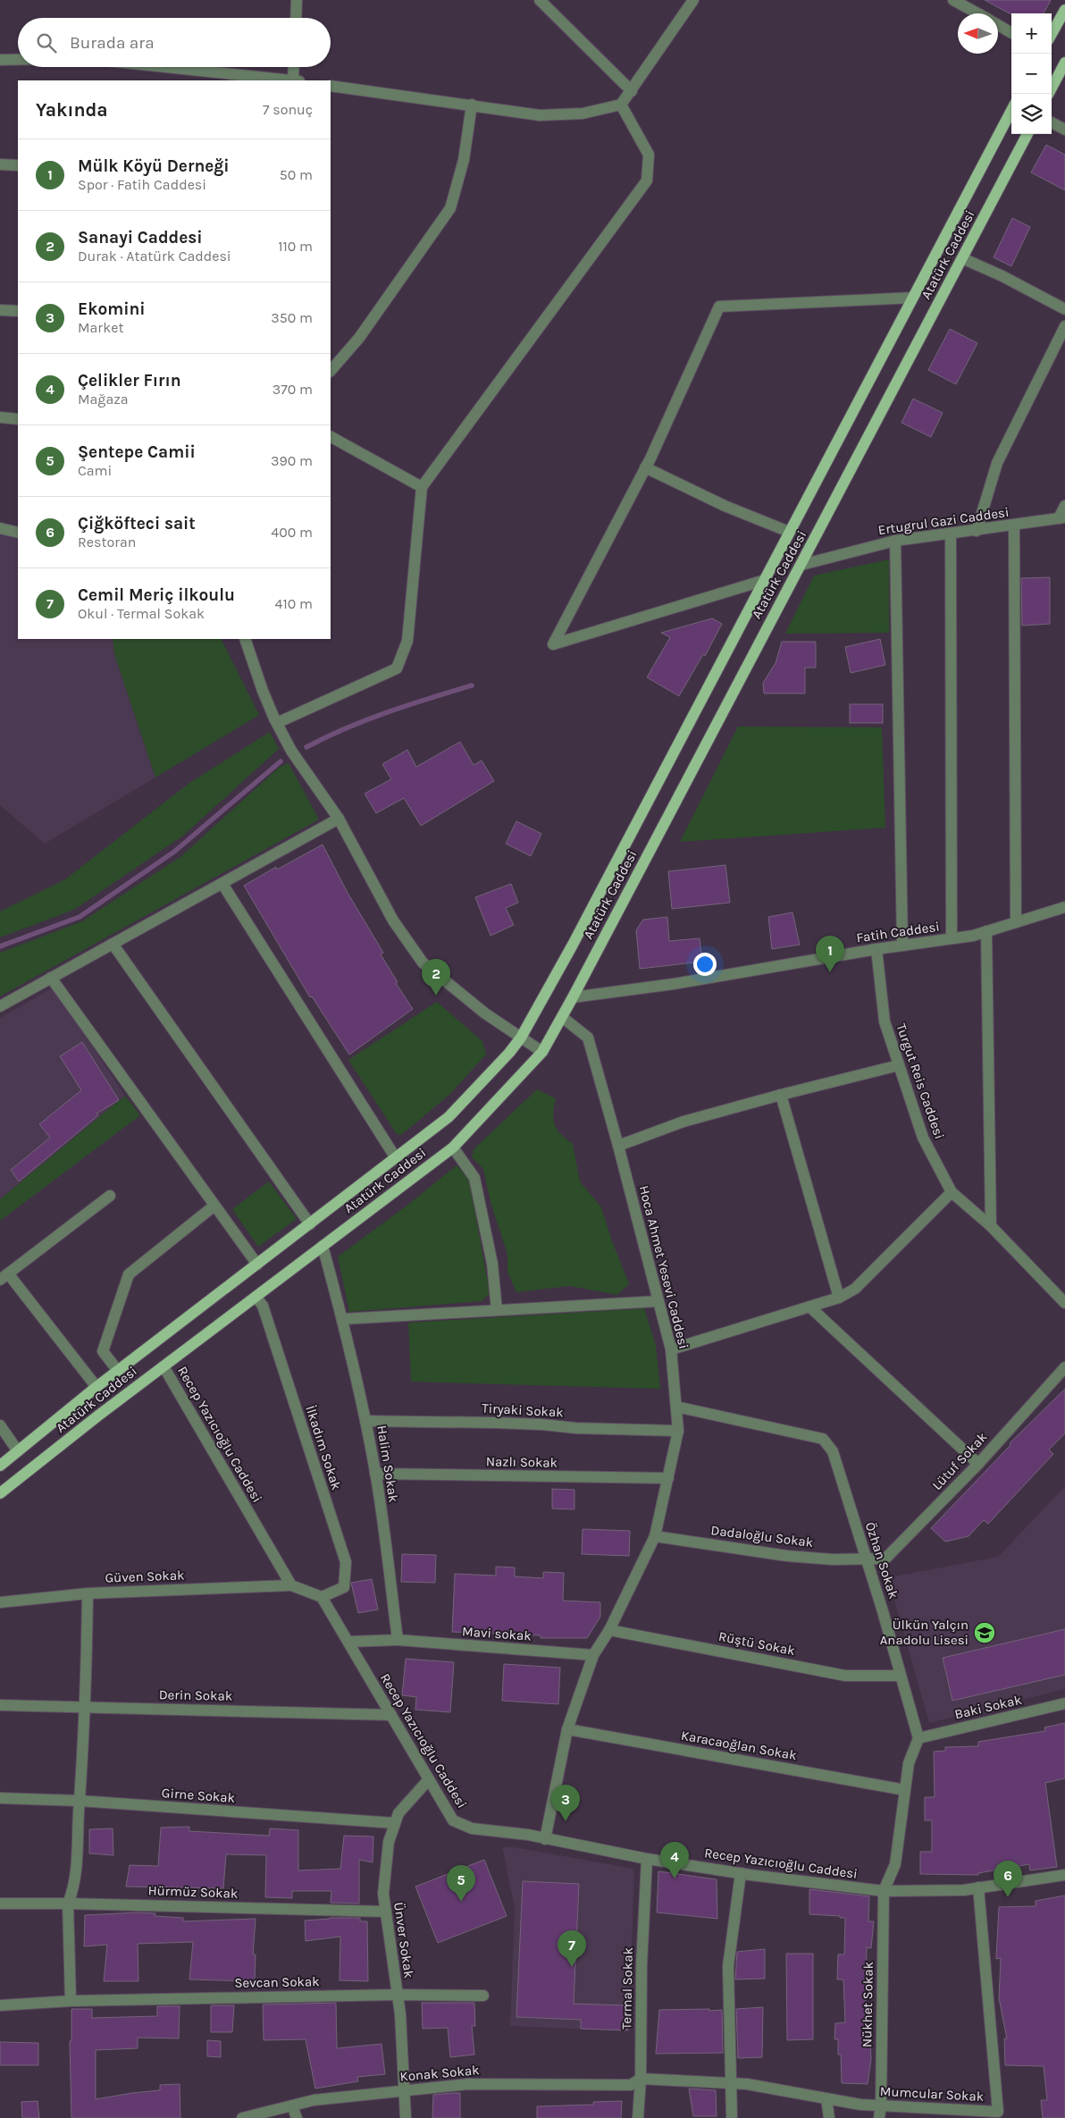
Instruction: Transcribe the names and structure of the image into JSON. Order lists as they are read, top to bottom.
{
  "streets": {
    "main road": ["Atatürk Caddesi"],
    "street": [
      "Ertugrul Gazi Caddesi",
      "Fatih Caddesi",
      "Turgut Reis Caddesi",
      "Hoca Ahmet Yesevi Caddesi",
      "Tiryaki Sokak",
      "Recep Yazıcıoğlu Caddesi",
      "İlkadım Sokak",
      "Lütuf Sokak",
      "Nazlı Sokak",
      "Halim Sokak",
      "Dadaloğlu Sokak",
      "Özhan Sokak",
      "Güven Sokak",
      "Mavi sokak",
      "Rüştü Sokak",
      "Derin Sokak",
      "Baki Sokak",
      "Karacaoğlan Sokak",
      "Girne Sokak",
      "Hürmüz Sokak",
      "Ünver Sokak",
      "Sevcan Sokak",
      "Termal Sokak",
      "Nükhet Sokak",
      "Konak Sokak",
      "Mumcular Sokak"
    ]
  },
  "crossings": [
    ["Atatürk Caddesi", "Ertugrul Gazi Caddesi"],
    ["Atatürk Caddesi", "Fatih Caddesi"],
    ["Atatürk Caddesi", "Hoca Ahmet Yesevi Caddesi"],
    ["Atatürk Caddesi", "Recep Yazıcıoğlu Caddesi"],
    ["Atatürk Caddesi", "İlkadım Sokak"],
    ["Atatürk Caddesi", "Halim Sokak"],
    ["Fatih Caddesi", "Turgut Reis Caddesi"],
    ["Hoca Ahmet Yesevi Caddesi", "Tiryaki Sokak"],
    ["Hoca Ahmet Yesevi Caddesi", "Recep Yazıcıoğlu Caddesi"],
    ["Hoca Ahmet Yesevi Caddesi", "Nazlı Sokak"],
    ["Hoca Ahmet Yesevi Caddesi", "Dadaloğlu Sokak"],
    ["Hoca Ahmet Yesevi Caddesi", "Özhan Sokak"],
    ["Hoca Ahmet Yesevi Caddesi", "Mavi sokak"],
    ["Hoca Ahmet Yesevi Caddesi", "Rüştü Sokak"],
    ["Hoca Ahmet Yesevi Caddesi", "Karacaoğlan Sokak"],
    ["Tiryaki Sokak", "Halim Sokak"],
    ["Recep Yazıcıoğlu Caddesi", "İlkadım Sokak"],
    ["Recep Yazıcıoğlu Caddesi", "Güven Sokak"],
    ["Recep Yazıcıoğlu Caddesi", "Derin Sokak"],
    ["Recep Yazıcıoğlu Caddesi", "Ünver Sokak"],
    ["Recep Yazıcıoğlu Caddesi", "Termal Sokak"],
    ["Recep Yazıcıoğlu Caddesi", "Nükhet Sokak"],
    ["Recep Yazıcıoğlu Caddesi", "Mumcular Sokak"],
    ["Lütuf Sokak", "Dadaloğlu Sokak"],
    ["Lütuf Sokak", "Özhan Sokak"],
    ["Nazlı Sokak", "Halim Sokak"],
    ["Halim Sokak", "Mavi sokak"],
    ["Dadaloğlu Sokak", "Özhan Sokak"],
    ["Özhan Sokak", "Rüştü Sokak"],
    ["Özhan Sokak", "Baki Sokak"],
    ["Girne Sokak", "Ünver Sokak"],
    ["Hürmüz Sokak", "Ünver Sokak"],
    ["Ünver Sokak", "Sevcan Sokak"],
    ["Ünver Sokak", "Konak Sokak"],
    ["Termal Sokak", "Konak Sokak"],
    ["Termal Sokak", "Mumcular Sokak"],
    ["Nükhet Sokak", "Mumcular Sokak"],
    ["Konak Sokak", "Mumcular Sokak"]
  ],
  "places": {
    "school or university": ["Ülkün Yalçın Anadolu Lisesi"]
  },
  "north": "left",
  "page": {
    "map_buttons": ["+", "−"],
    "search": "Burada ara",
    "heading": ["Yakında", "7 sonuç"],
    "list": [
      {
        "mark": "1",
        "name": "Mülk Köyü Derneği",
        "note": "Spor · Fatih Caddesi",
        "value": "50 m"
      },
      {
        "mark": "2",
        "name": "Sanayi Caddesi",
        "note": "Durak · Atatürk Caddesi",
        "value": "110 m"
      },
      {
        "mark": "3",
        "name": "Ekomini",
        "note": "Market",
        "value": "350 m"
      },
      {
        "mark": "4",
        "name": "Çelikler Fırın",
        "note": "Mağaza",
        "value": "370 m"
      },
      {
        "mark": "5",
        "name": "Şentepe Camii",
        "note": "Cami",
        "value": "390 m"
      },
      {
        "mark": "6",
        "name": "Çiğköfteci sait",
        "note": "Restoran",
        "value": "400 m"
      },
      {
        "mark": "7",
        "name": "Cemil Meriç ilkoulu",
        "note": "Okul · Termal Sokak",
        "value": "410 m"
      }
    ],
    "pins": [
      "1",
      "2",
      "3",
      "4",
      "6",
      "5",
      "7"
    ]
  }
}
